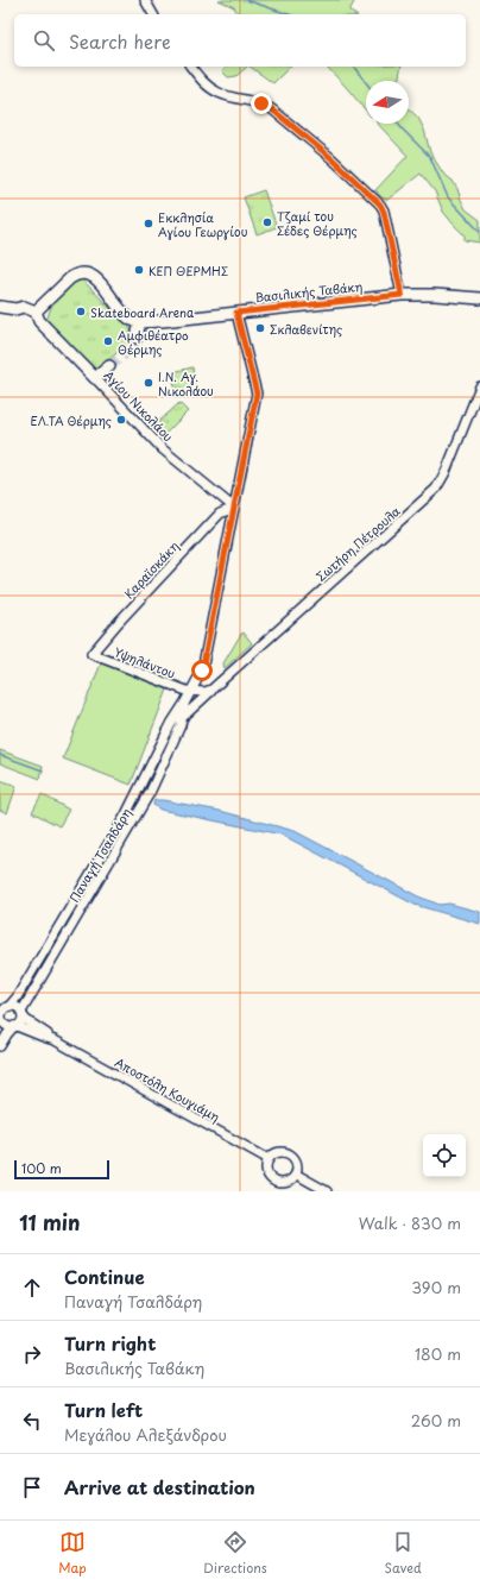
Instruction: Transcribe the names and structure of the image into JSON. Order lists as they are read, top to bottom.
{
  "streets": {
    "main road": ["Βασιλικής Ταβάκη", "Αγίου Νικολάου"],
    "street": [
      "Σωτήρη Πέτρουλα",
      "Καραϊσκάκη",
      "Υψηλάντου",
      "Παναγή Τσαλδάρη",
      "Αποστόλη Κουγιάμη"
    ]
  },
  "crossings": [
    ["Βασιλικής Ταβάκη", "Παναγή Τσαλδάρη"],
    ["Αγίου Νικολάου", "Καραϊσκάκη"],
    ["Αγίου Νικολάου", "Παναγή Τσαλδάρη"],
    ["Σωτήρη Πέτρουλα", "Παναγή Τσαλδάρη"],
    ["Καραϊσκάκη", "Υψηλάντου"],
    ["Καραϊσκάκη", "Παναγή Τσαλδάρη"],
    ["Υψηλάντου", "Παναγή Τσαλδάρη"],
    ["Παναγή Τσαλδάρη", "Αποστόλη Κουγιάμη"]
  ],
  "places": [
    "Τζαμί του Σέδες Θέρμης",
    "Εκκλησία Αγίου Γεωργίου",
    "ΚΕΠ ΘΕΡΜΗΣ",
    "Skateboard Arena",
    "Σκλαβενίτης",
    "Αμφιθέατρο Θέρμης",
    "Ι.Ν. Αγ. Νικολάου",
    "ΕΛ.ΤΑ Θέρμης"
  ],
  "scale_bar": "100 m",
  "north": "left",
  "page": {
    "search": "Search here",
    "scale": "100 m",
    "heading": ["11 min", "Walk · 830 m"],
    "list": [
      ["Continue", "Παναγή Τσαλδάρη", "390 m"],
      ["Turn right", "Βασιλικής Ταβάκη", "180 m"],
      ["Turn left", "Μεγάλου Αλεξάνδρου", "260 m"],
      "Arrive at destination"
    ],
    "nav": ["Map", "Directions", "Saved"]
  }
}
